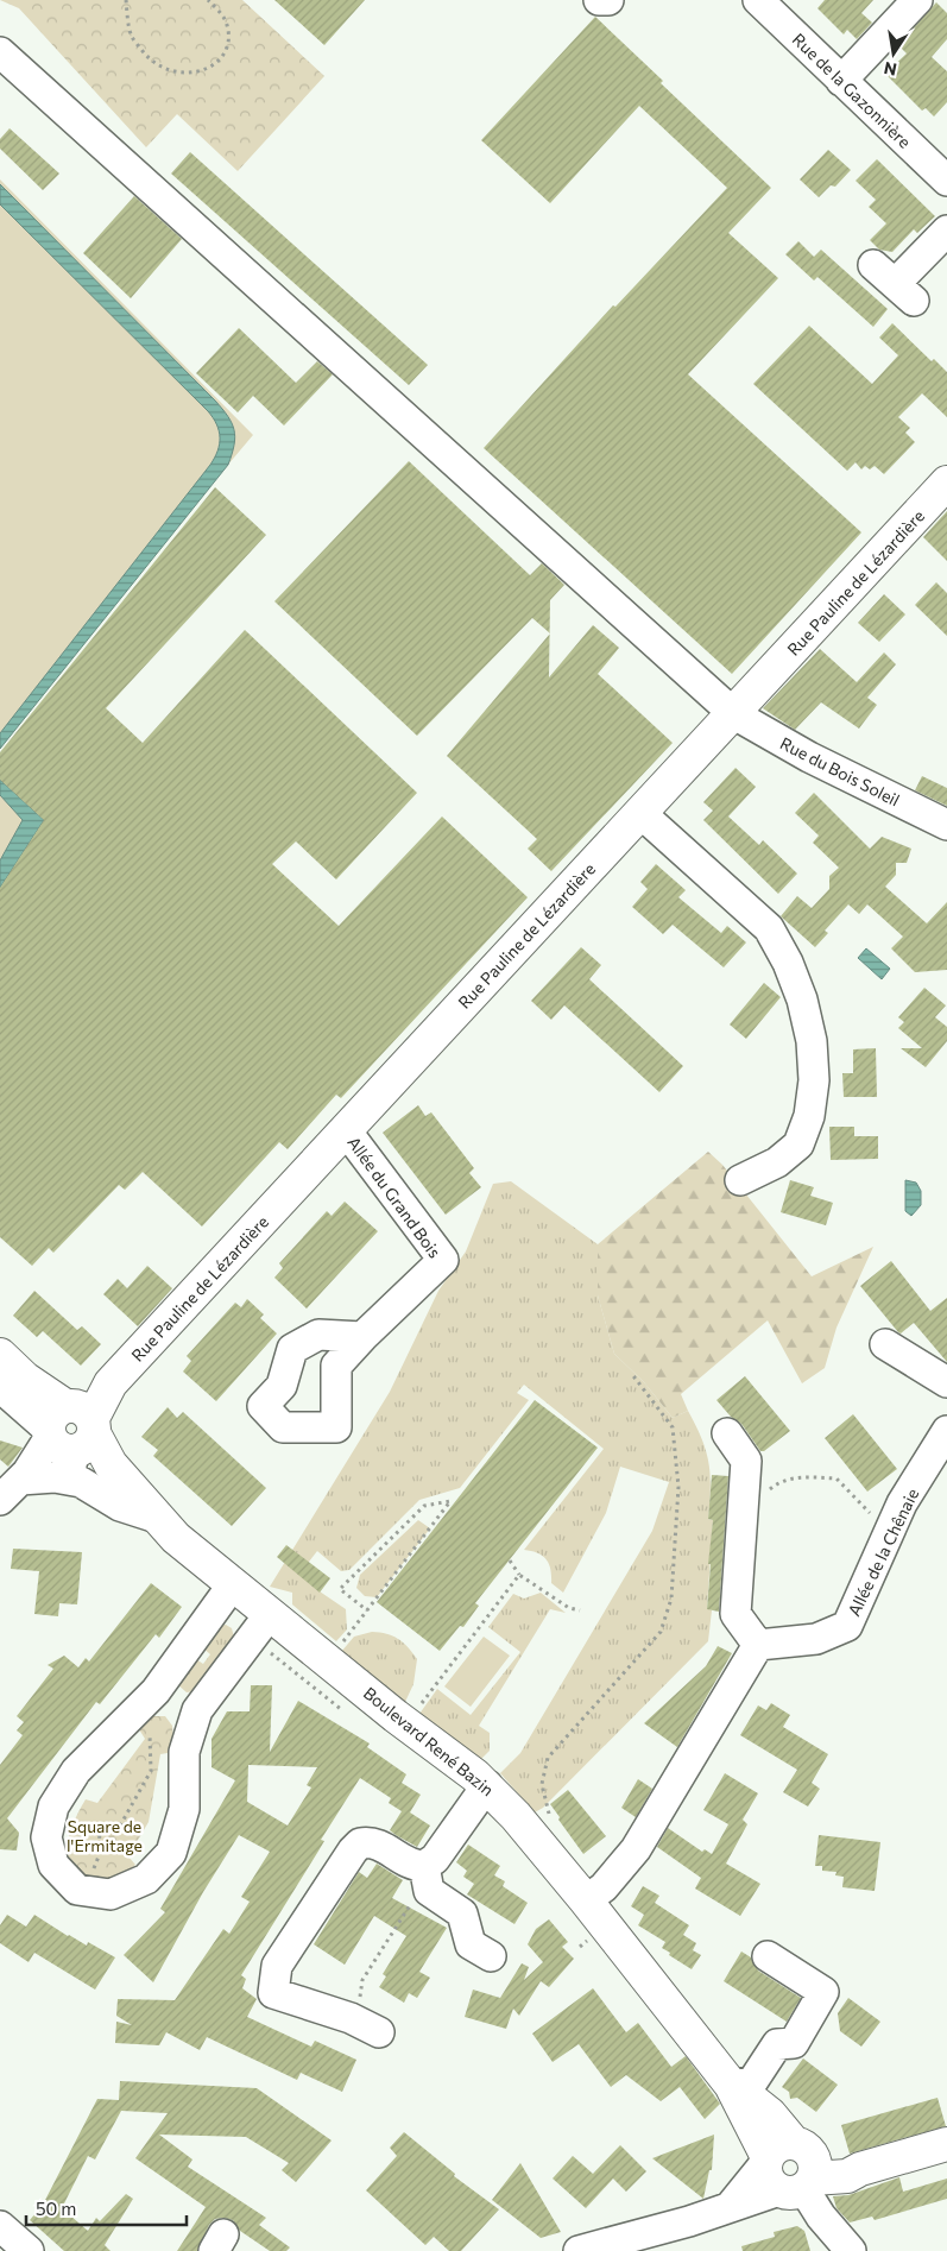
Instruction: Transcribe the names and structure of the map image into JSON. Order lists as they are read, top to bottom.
{
  "streets": {
    "main road": ["Rue Pauline de Lézardière", "Boulevard René Bazin"],
    "street": [
      "Rue de la Gazonnière",
      "Rue du Bois Soleil",
      "Allée du Grand Bois",
      "Allée de la Chênaie"
    ]
  },
  "crossings": [
    ["Rue Pauline de Lézardière", "Rue du Bois Soleil"],
    ["Rue Pauline de Lézardière", "Allée du Grand Bois"],
    ["Rue Pauline de Lézardière", "Boulevard René Bazin"]
  ],
  "parks": ["Square de l'Ermitage"],
  "scale_bar": "50 m",
  "north": "bottom"
}
